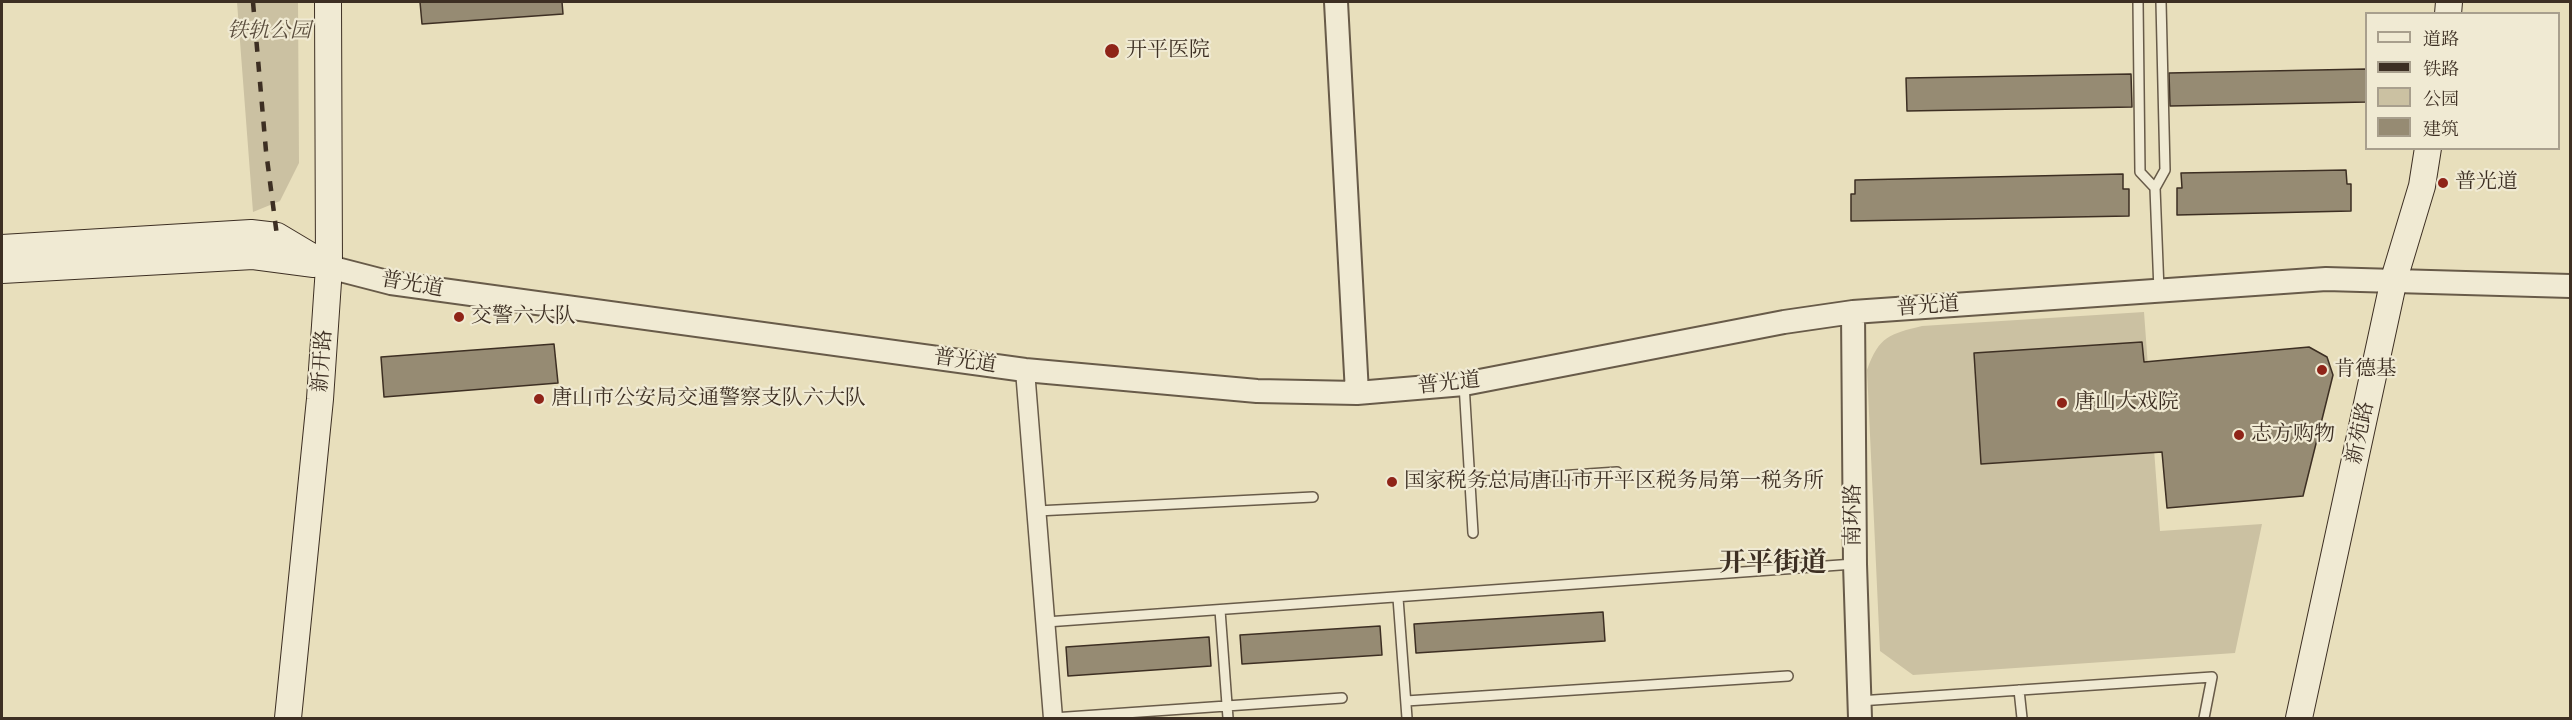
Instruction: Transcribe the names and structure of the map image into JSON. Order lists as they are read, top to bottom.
{
  "streets": {
    "main road": ["普光道", "新开路", "新苑路"],
    "street": ["南环路"]
  },
  "crossings": [
    ["普光道", "新开路"],
    ["普光道", "新苑路"],
    ["普光道", "南环路"]
  ],
  "districts": ["开平街道"],
  "parks": ["铁轨公园"],
  "places": [
    "开平医院",
    "普光道",
    "交警六大队",
    "肯德基",
    "唐山市公安局交通警察支队六大队",
    "唐山大戏院",
    "志方购物",
    "国家税务总局唐山市开平区税务局第一税务所"
  ],
  "legend": [
    "道路",
    "铁路",
    "公园",
    "建筑"
  ]
}
